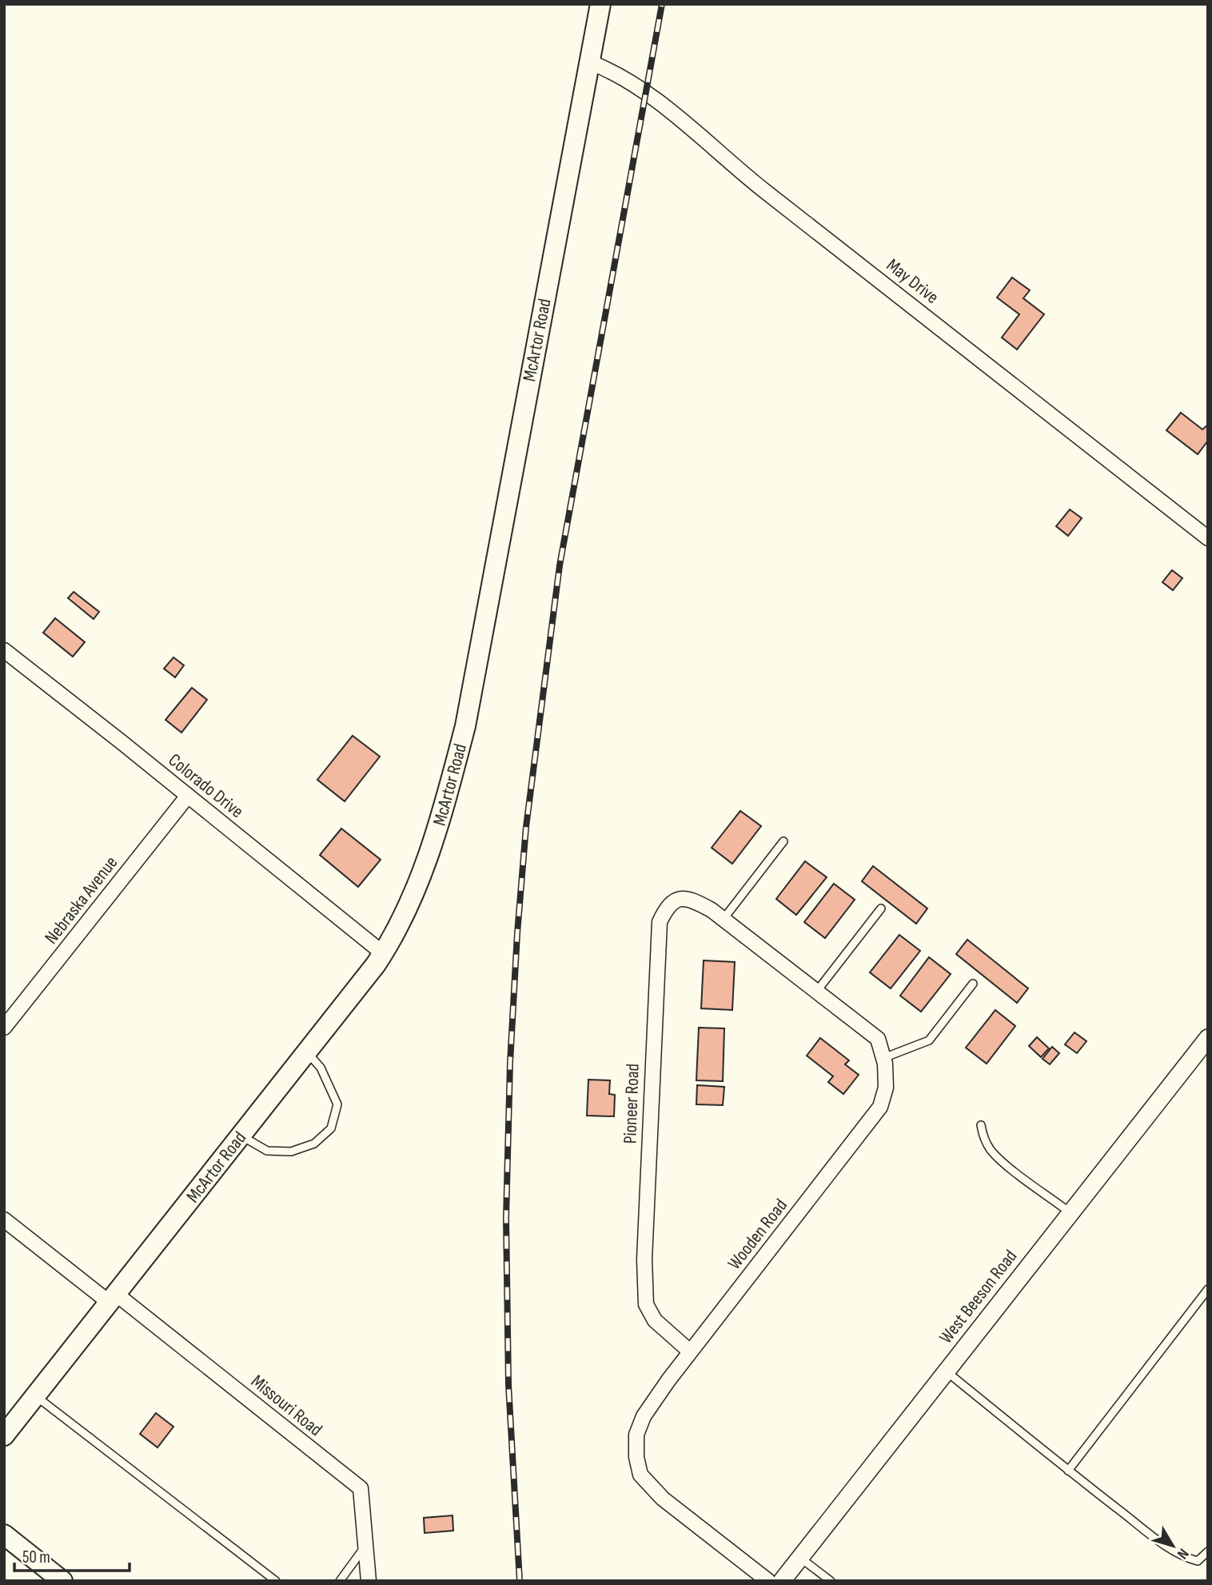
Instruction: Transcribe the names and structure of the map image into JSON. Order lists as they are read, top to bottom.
{
  "streets": {
    "main road": ["McArtor Road"],
    "street": [
      "May Drive",
      "Colorado Drive",
      "Nebraska Avenue",
      "Pioneer Road",
      "Wooden Road",
      "West Beeson Road",
      "Missouri Road"
    ]
  },
  "crossings": [
    ["May Drive", "McArtor Road"],
    ["McArtor Road", "Colorado Drive"],
    ["McArtor Road", "Missouri Road"],
    ["Colorado Drive", "Nebraska Avenue"],
    ["Pioneer Road", "Wooden Road"]
  ],
  "scale_bar": "50 m",
  "north": "bottom right"
}
